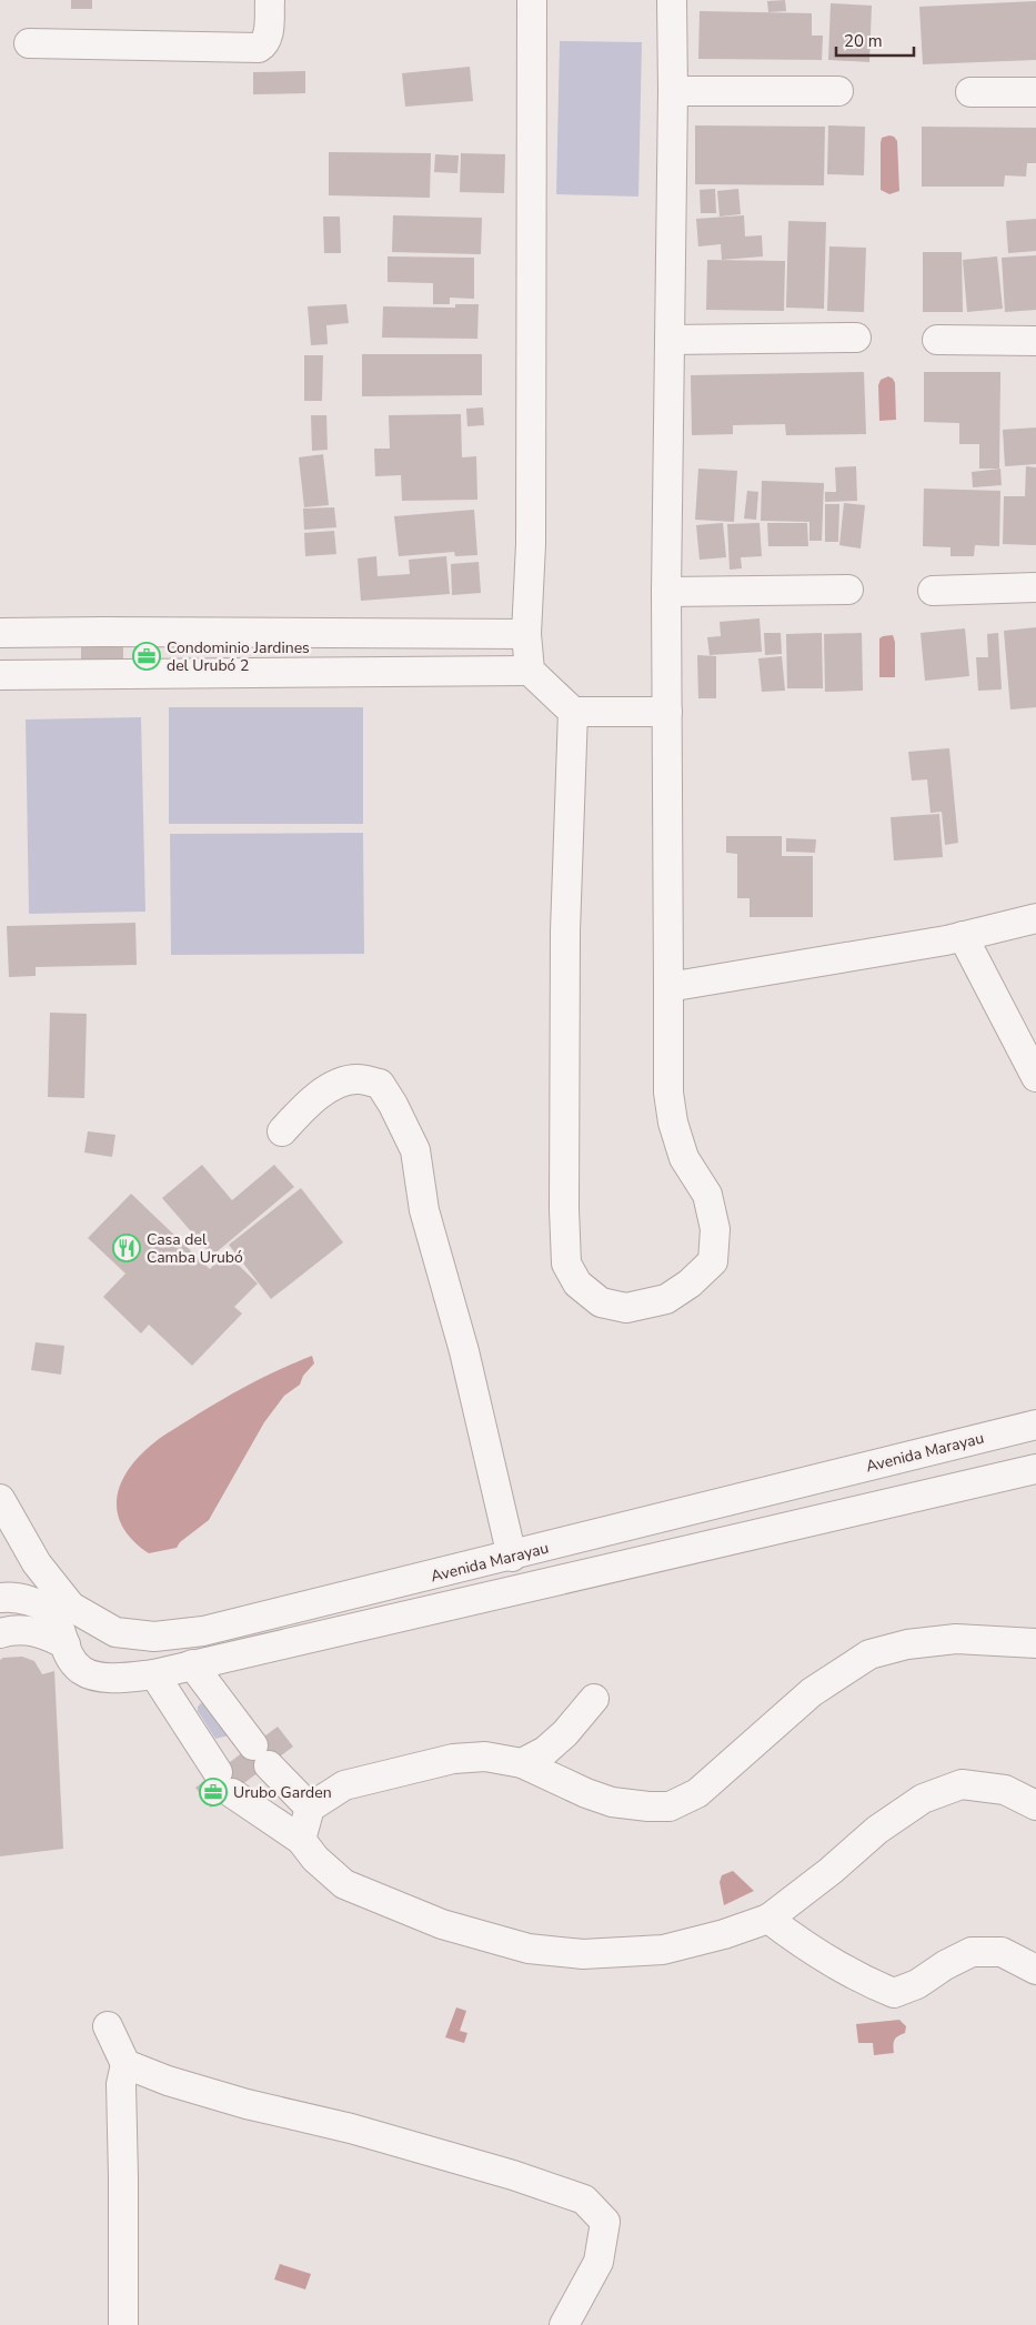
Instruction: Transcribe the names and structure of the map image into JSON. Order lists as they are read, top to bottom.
{
  "streets": {
    "street": ["Avenida Marayau"]
  },
  "places": {
    "office": ["Condominio Jardines del Urubó 2", "Urubo Garden"],
    "restaurant": ["Casa del Camba Urubó"]
  },
  "scale_bar": "20 m"
}
